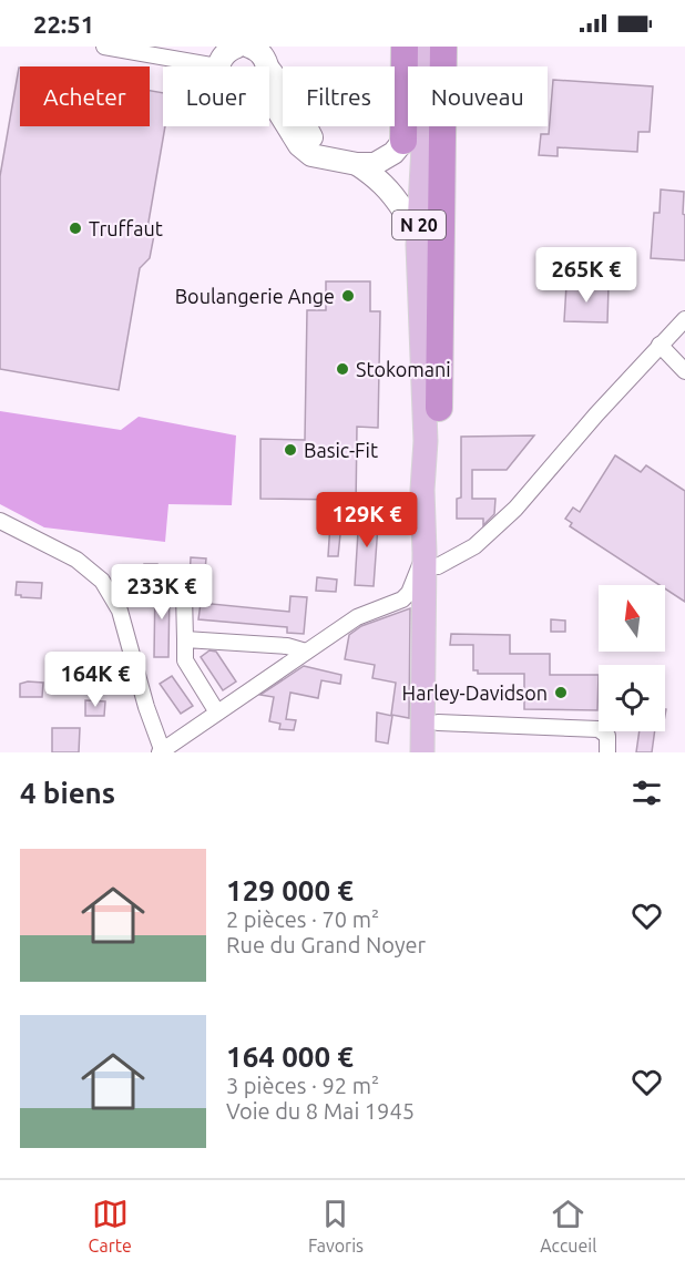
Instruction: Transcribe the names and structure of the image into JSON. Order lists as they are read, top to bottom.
{
  "streets": {
    "highway": ["N 20"]
  },
  "places": [
    "Truffaut",
    "Boulangerie Ange",
    "Stokomani",
    "Basic-Fit",
    "Harley-Davidson"
  ],
  "north": "top",
  "page": {
    "status": "22:51",
    "chip": [
      "Acheter",
      "Louer",
      "Filtres",
      "Nouveau"
    ],
    "price": [
      "265K €",
      "129K €",
      "233K €",
      "164K €"
    ],
    "heading": "4 biens",
    "list": [
      {
        "name": "129 000 €",
        "note": "2 pièces · 70 m² · Rue du Grand Noyer"
      },
      {
        "name": "164 000 €",
        "note": "3 pièces · 92 m² · Voie du 8 Mai 1945"
      }
    ],
    "tabs": ["Carte", "Favoris", "Accueil"]
  }
}
